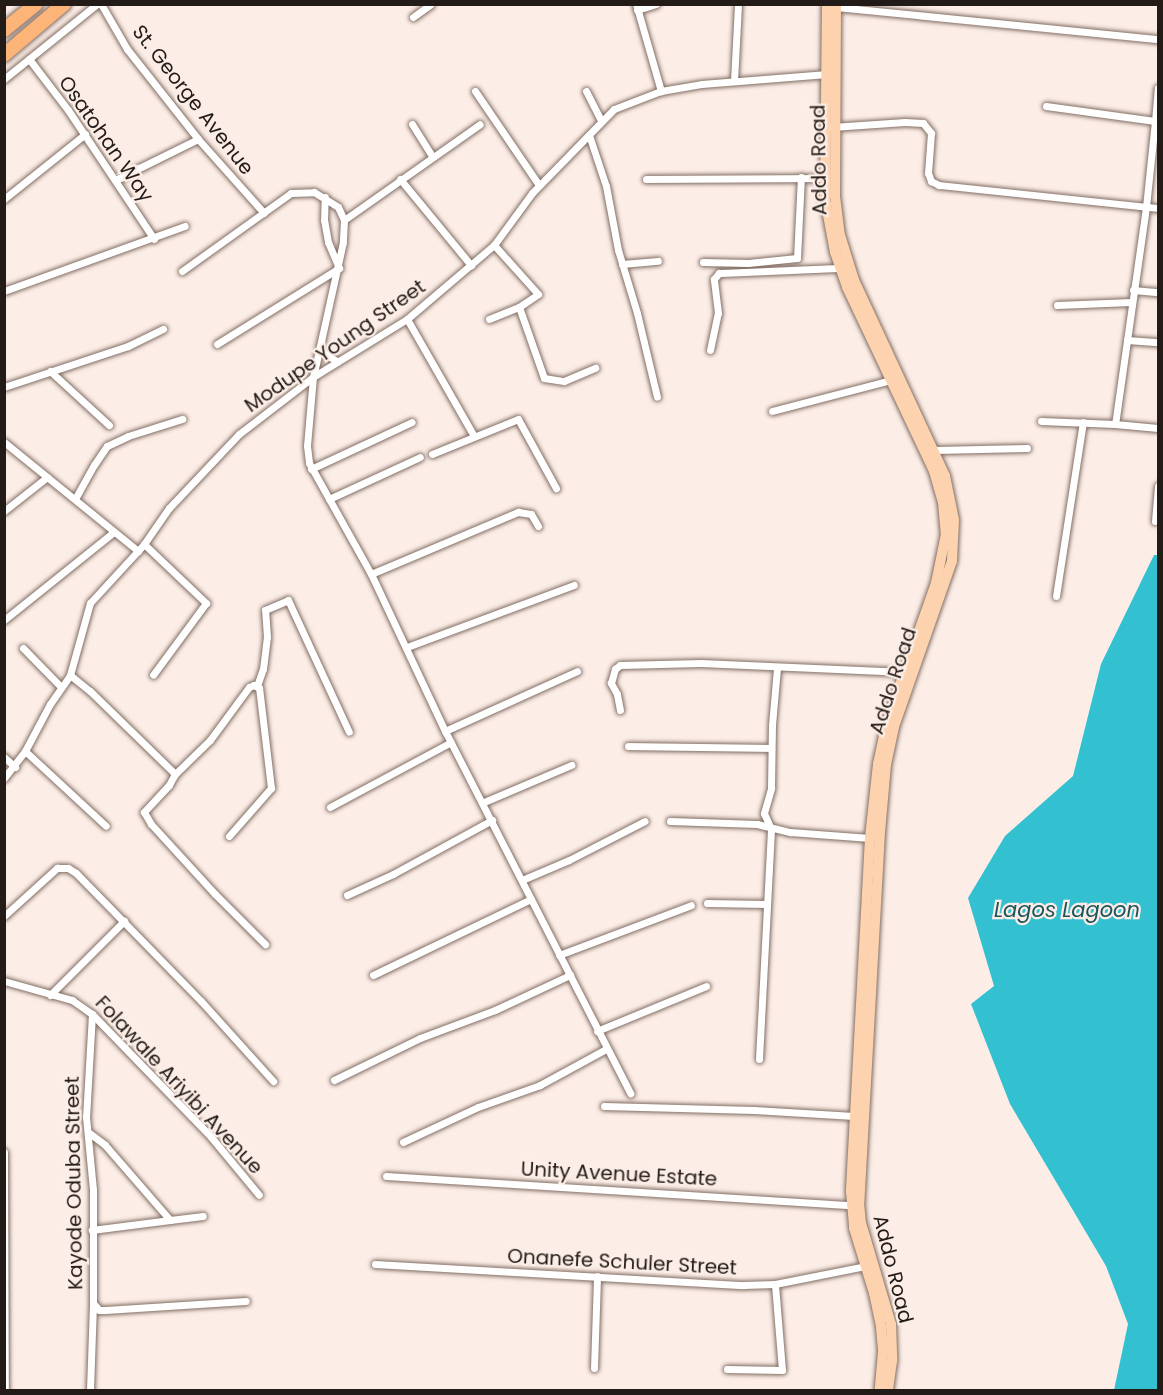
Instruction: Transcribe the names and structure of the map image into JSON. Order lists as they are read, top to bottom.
{
  "streets": {
    "main road": ["Addo Road"],
    "street": [
      "St. George Avenue",
      "Osatohan Way",
      "Modupe Young Street",
      "Folawale Ariyibi Avenue",
      "Unity Avenue Estate",
      "Kayode Oduba Street",
      "Onanefe Schuler Street"
    ]
  },
  "crossings": [
    ["Addo Road", "Modupe Young Street"],
    ["Addo Road", "Unity Avenue Estate"],
    ["Addo Road", "Onanefe Schuler Street"],
    ["Folawale Ariyibi Avenue", "Kayode Oduba Street"]
  ],
  "water": ["Lagos Lagoon"]
}
